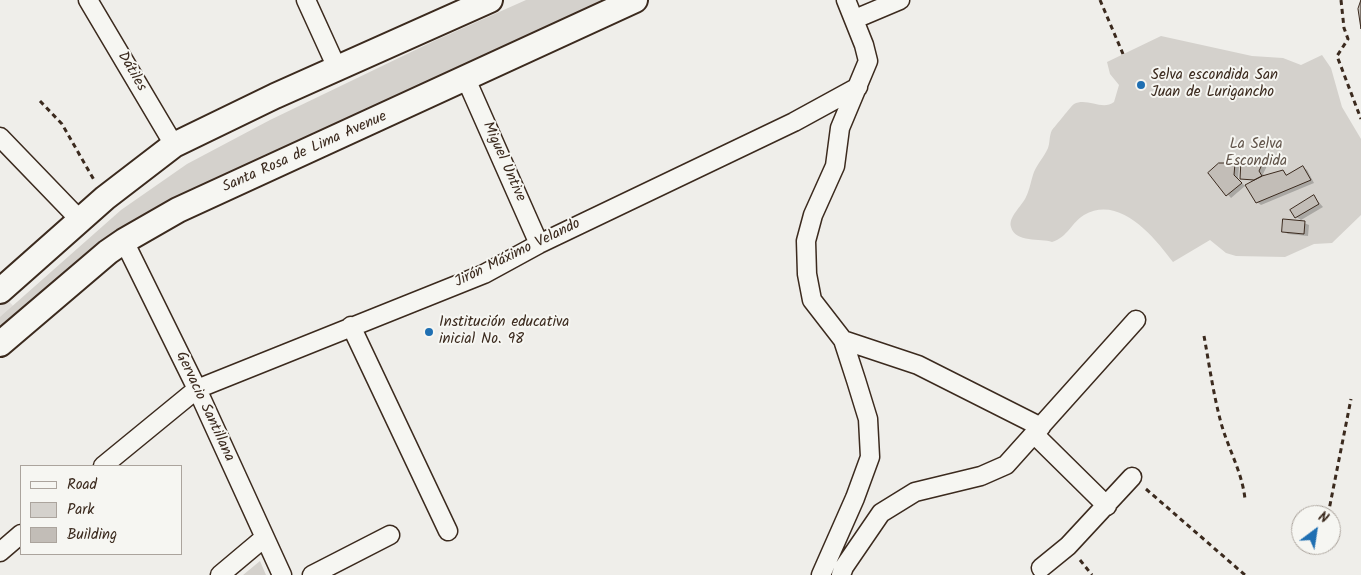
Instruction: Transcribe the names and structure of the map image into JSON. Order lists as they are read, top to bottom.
{
  "streets": {
    "main road": ["Santa Rosa de Lima Avenue"],
    "street": [
      "Dátiles",
      "Miguel Untive",
      "Jirón Máximo Velando",
      "Gervacio Santillana"
    ]
  },
  "crossings": [
    ["Santa Rosa de Lima Avenue", "Miguel Untive"],
    ["Santa Rosa de Lima Avenue", "Gervacio Santillana"],
    ["Miguel Untive", "Jirón Máximo Velando"],
    ["Jirón Máximo Velando", "Gervacio Santillana"]
  ],
  "parks": ["La Selva Escondida"],
  "places": ["Selva escondida San Juan de Lurigancho", "Institución educativa inicial No. 98"],
  "legend": ["Road", "Park", "Building"],
  "north": "top right"
}
